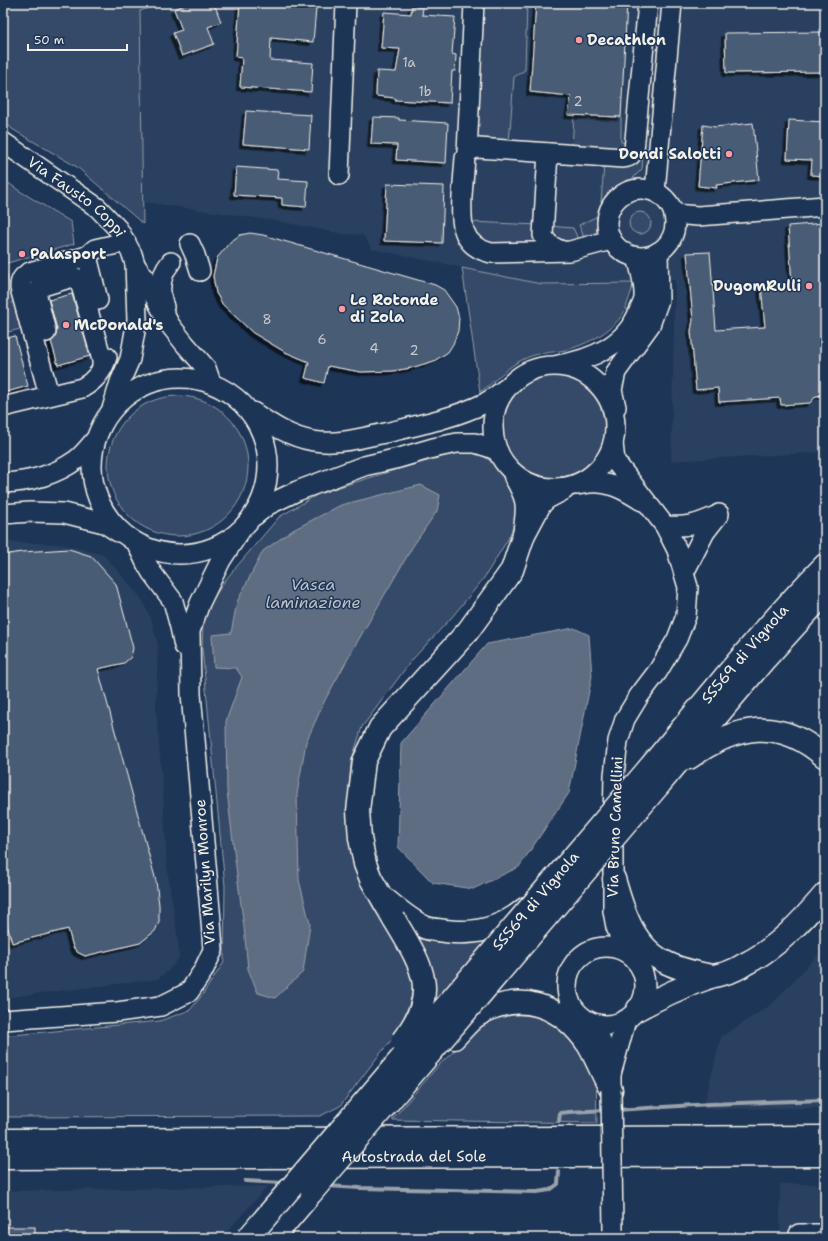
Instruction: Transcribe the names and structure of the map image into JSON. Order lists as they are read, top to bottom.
{
  "streets": {
    "highway": ["SS569 di Vignola", "Autostrada del Sole"],
    "street": ["Via Fausto Coppi", "Via Bruno Camellini", "Via Marilyn Monroe"]
  },
  "water": ["Vasca laminazione"],
  "places": [
    "Decathlon",
    "Dondi Salotti",
    "Palasport",
    "DugomRulli",
    "Le Rotonde di Zola",
    "McDonald's"
  ],
  "house_numbers": [
    "1a",
    "1b",
    "2",
    "8",
    "6",
    "4",
    "2"
  ],
  "scale_bar": "50 m"
}
